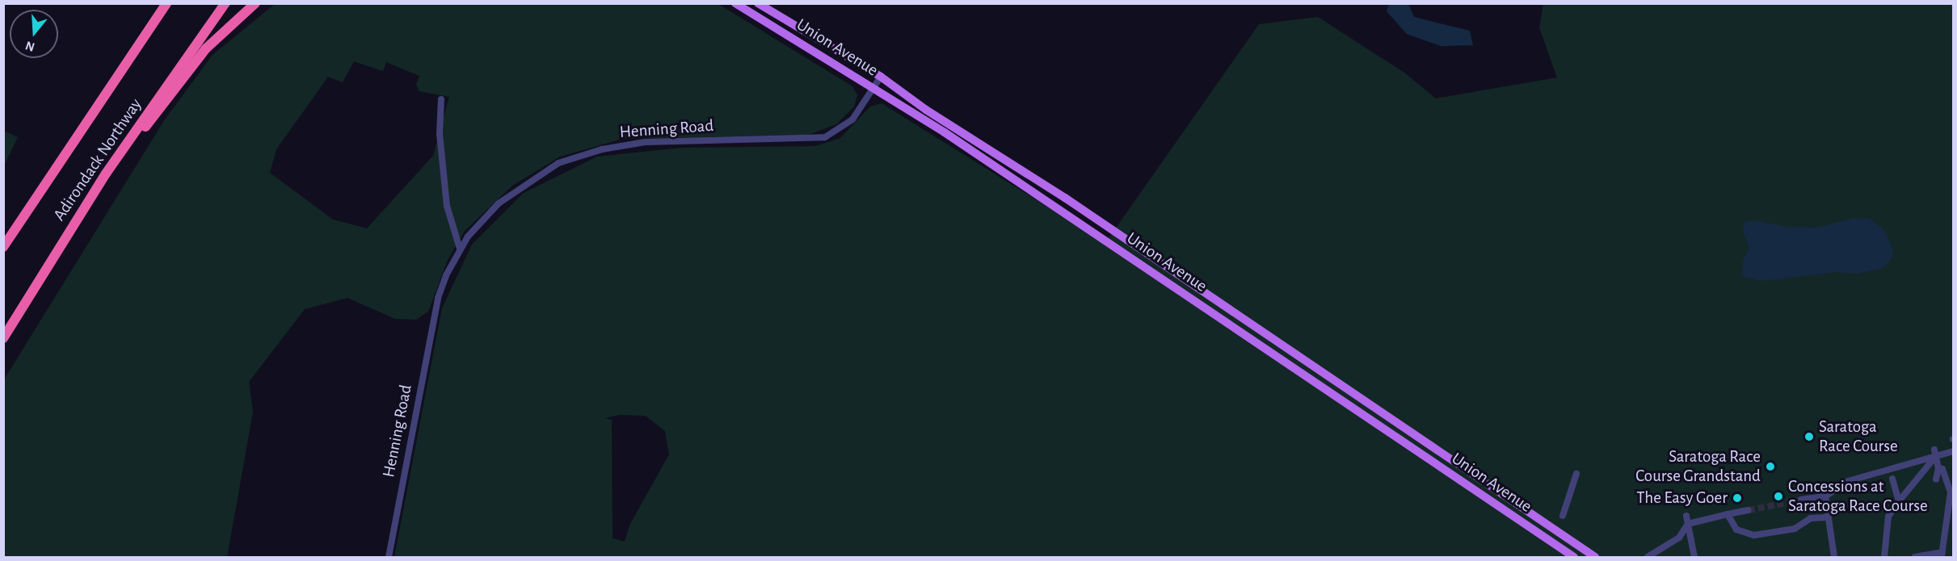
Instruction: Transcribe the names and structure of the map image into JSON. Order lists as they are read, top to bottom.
{
  "streets": {
    "highway": ["Adirondack Northway"],
    "main road": ["Union Avenue"],
    "street": ["Henning Road"]
  },
  "crossings": [
    ["Union Avenue", "Henning Road"]
  ],
  "places": [
    "Saratoga Race Course",
    "Saratoga Race Course Grandstand",
    "Concessions at Saratoga Race Course",
    "The Easy Goer"
  ],
  "north": "bottom"
}
